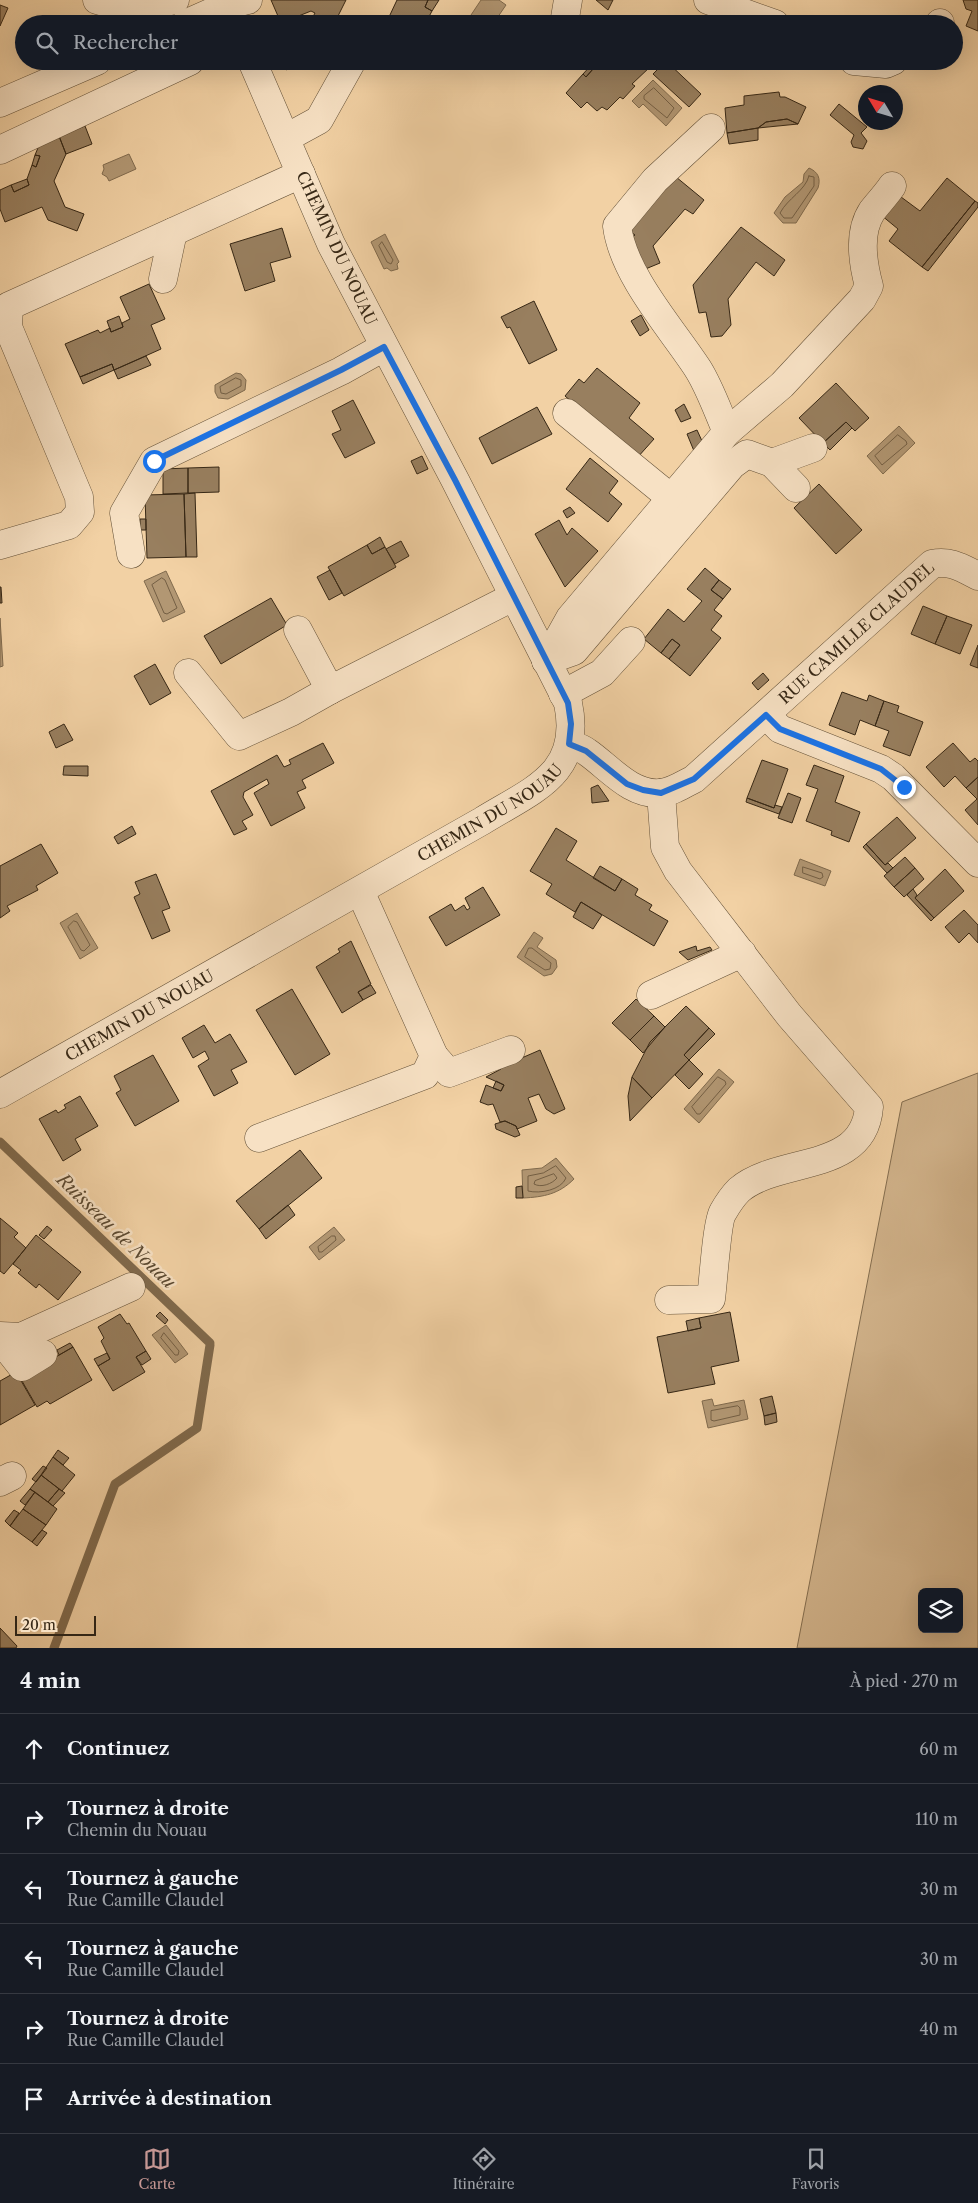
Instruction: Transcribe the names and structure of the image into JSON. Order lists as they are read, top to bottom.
{
  "streets": {
    "street": ["CHEMIN DU NOUAU", "RUE CAMILLE CLAUDEL"]
  },
  "water": ["Ruisseau de Nouau"],
  "scale_bar": "20 m",
  "north": "top left",
  "page": {
    "search": "Rechercher",
    "scale": "20 m",
    "heading": ["4 min", "À pied · 270 m"],
    "list": [
      ["Continuez", "60 m"],
      ["Tournez à droite", "Chemin du Nouau", "110 m"],
      ["Tournez à gauche", "Rue Camille Claudel", "30 m"],
      ["Tournez à gauche", "Rue Camille Claudel", "30 m"],
      ["Tournez à droite", "Rue Camille Claudel", "40 m"],
      "Arrivée à destination"
    ],
    "nav": ["Carte", "Itinéraire", "Favoris"]
  }
}
